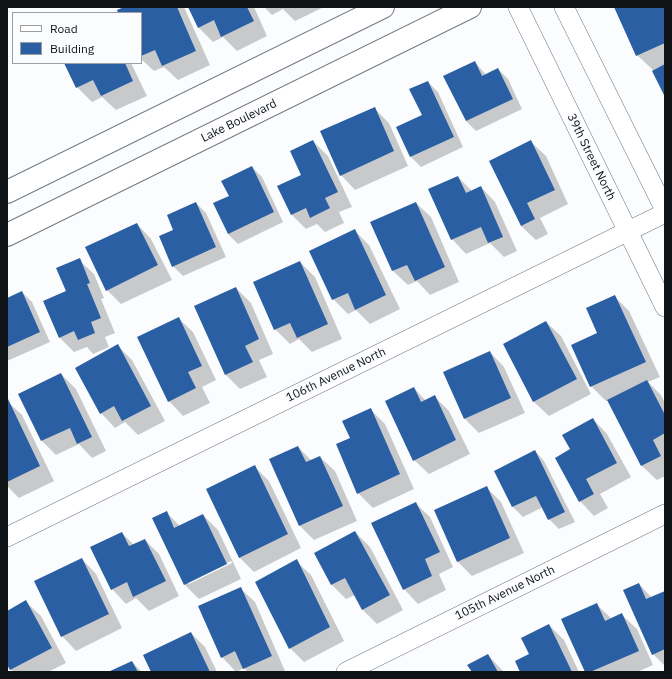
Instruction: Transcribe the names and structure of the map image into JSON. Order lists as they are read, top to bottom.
{
  "streets": {
    "street": [
      "Lake Boulevard",
      "39th Street North",
      "106th Avenue North",
      "105th Avenue North"
    ]
  },
  "crossings": [
    ["39th Street North", "106th Avenue North"]
  ],
  "legend": ["Road", "Building"]
}
